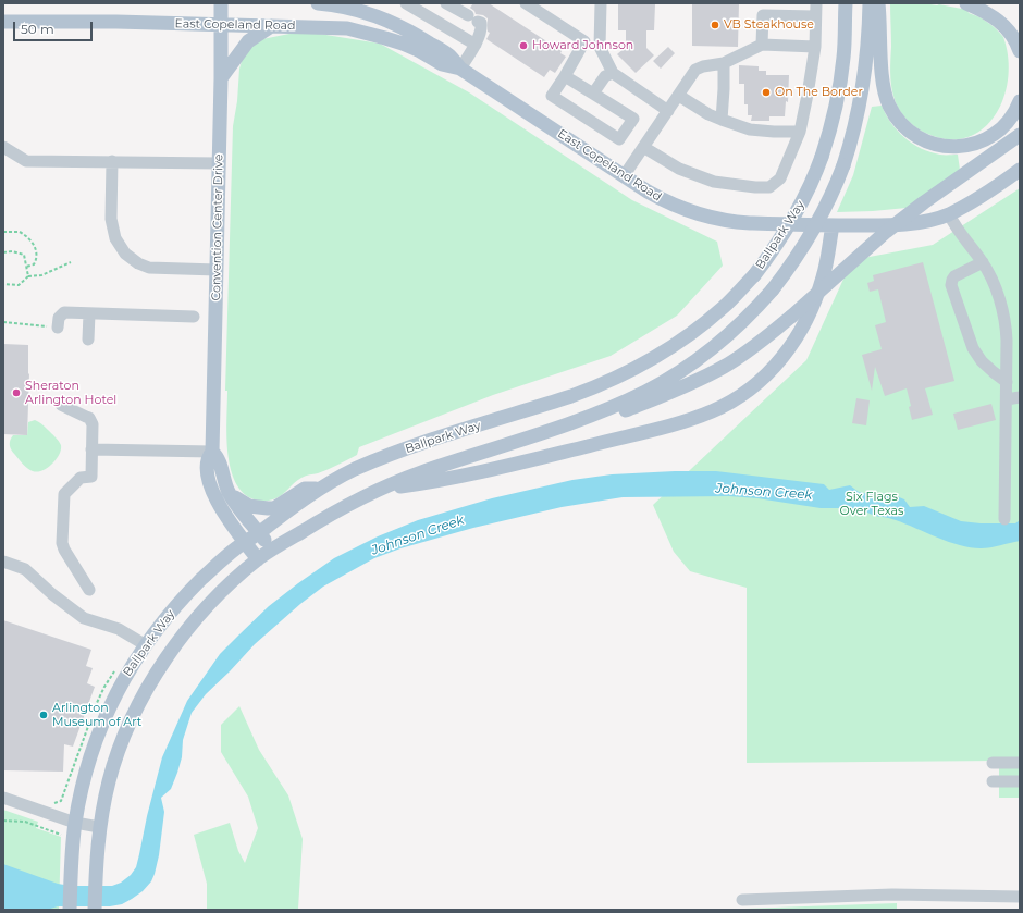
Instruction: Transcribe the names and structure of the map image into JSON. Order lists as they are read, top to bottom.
{
  "streets": {
    "main road": ["East Copeland Road", "Convention Center Drive", "Ballpark Way"]
  },
  "crossings": [
    ["East Copeland Road", "Convention Center Drive"],
    ["Convention Center Drive", "Ballpark Way"]
  ],
  "water": ["Johnson Creek"],
  "parks": ["Six Flags Over Texas"],
  "places": [
    "VB Steakhouse",
    "Howard Johnson",
    "On The Border",
    "Sheraton Arlington Hotel",
    "Arlington Museum of Art"
  ],
  "scale_bar": "50 m"
}
